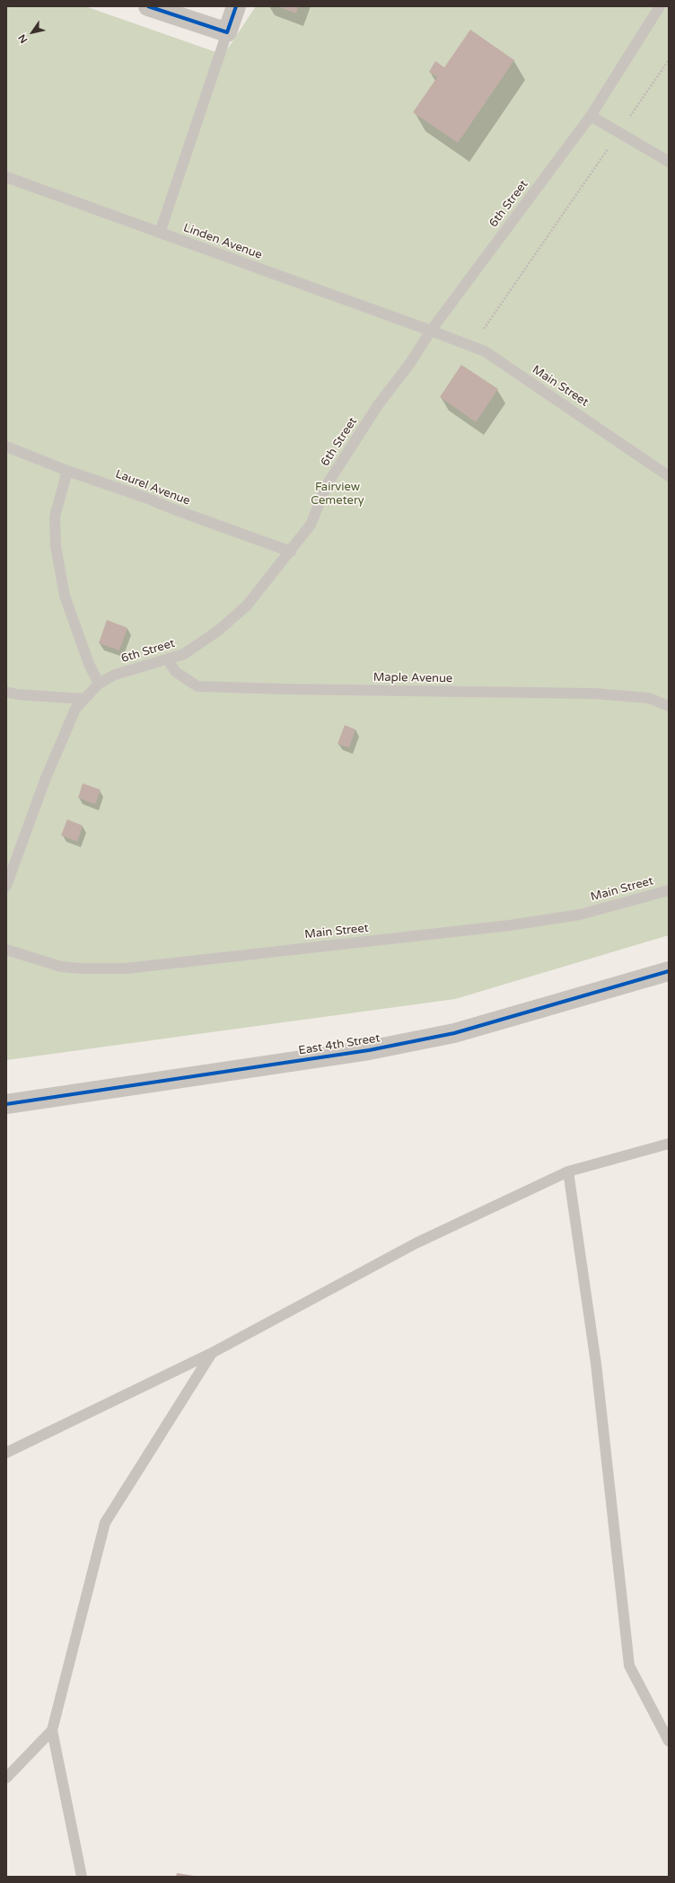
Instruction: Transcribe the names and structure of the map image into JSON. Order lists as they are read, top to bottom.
{
  "streets": {
    "street": ["East 4th Street"],
    "lane": [
      "6th Street",
      "Linden Avenue",
      "Main Street",
      "Laurel Avenue",
      "Maple Avenue"
    ]
  },
  "crossings": [
    ["6th Street", "Linden Avenue"],
    ["6th Street", "Main Street"],
    ["6th Street", "Laurel Avenue"],
    ["6th Street", "Maple Avenue"],
    ["Linden Avenue", "Main Street"]
  ],
  "parks": ["Fairview Cemetery"],
  "north": "bottom left"
}
